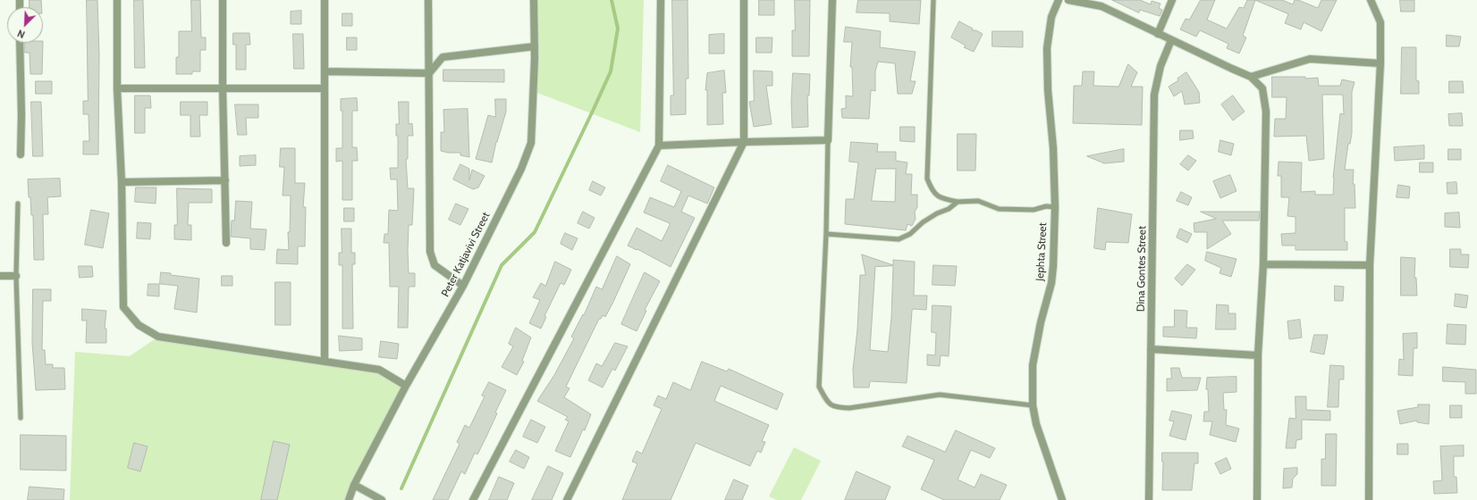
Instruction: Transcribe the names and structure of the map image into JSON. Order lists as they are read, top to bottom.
{
  "streets": {
    "street": ["Jephta Street", "Peter Katjavivi Street", "Dina Gontes Street"]
  },
  "north": "bottom left"
}
